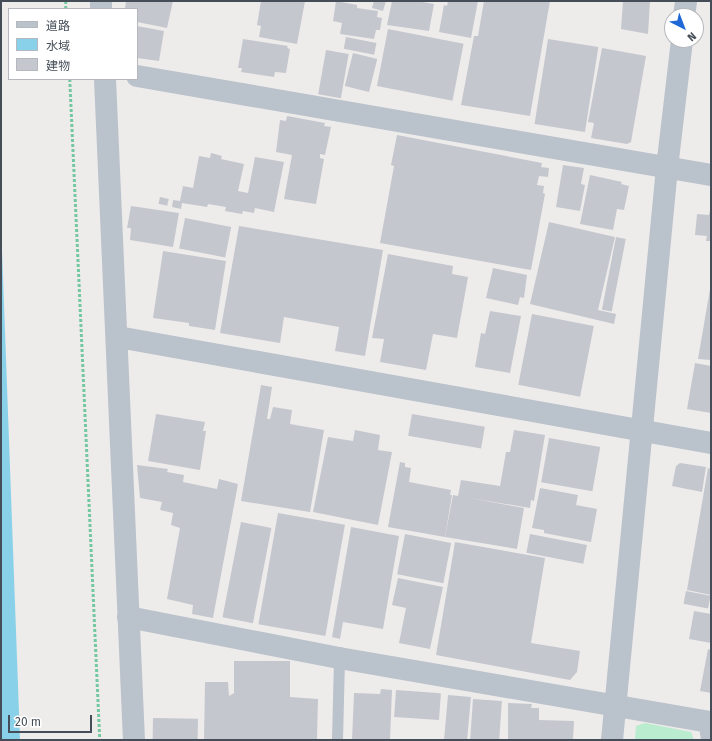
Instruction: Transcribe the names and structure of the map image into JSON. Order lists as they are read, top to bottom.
{
  "legend": ["道路", "水域", "建物"],
  "scale_bar": "20 m",
  "north": "bottom right"
}
